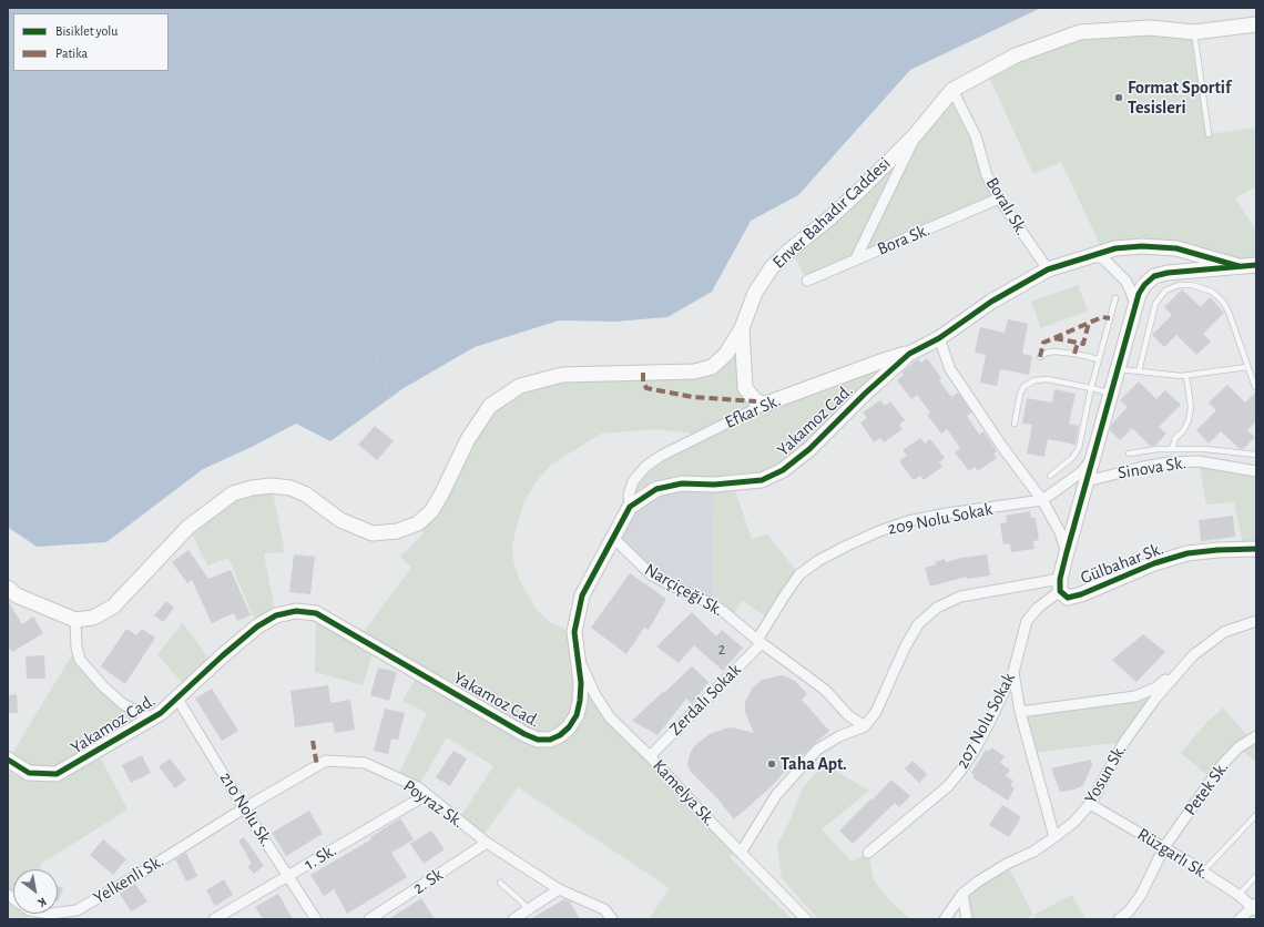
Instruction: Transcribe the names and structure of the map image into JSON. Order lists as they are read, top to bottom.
{
  "streets": {
    "street": [
      "Boralı Sk.",
      "Enver Bahadır Caddesi",
      "Bora Sk.",
      "Efkar Sk.",
      "Yakamoz Cad.",
      "Sinova Sk.",
      "209 Nolu Sokak",
      "Gülbahar Sk.",
      "Narçiçeği Sk.",
      "Zerdalı Sokak",
      "207 Nolu Sokak",
      "Yosun Sk.",
      "Petek Sk.",
      "Kamelya Sk.",
      "Poyraz Sk.",
      "210 Nolu Sk.",
      "Rüzgarlı Sk.",
      "1. Sk.",
      "Yelkenli Sk.",
      "2. Sk"
    ]
  },
  "crossings": [
    ["Boralı Sk.", "Enver Bahadır Caddesi"],
    ["Boralı Sk.", "Bora Sk."],
    ["Boralı Sk.", "Yakamoz Cad."],
    ["Efkar Sk.", "Yakamoz Cad."],
    ["Yakamoz Cad.", "Gülbahar Sk."],
    ["Yakamoz Cad.", "Narçiçeği Sk."],
    ["Yakamoz Cad.", "Kamelya Sk."],
    ["Yakamoz Cad.", "210 Nolu Sk."],
    ["Sinova Sk.", "Gülbahar Sk."],
    ["209 Nolu Sokak", "Narçiçeği Sk."],
    ["209 Nolu Sokak", "Zerdalı Sokak"],
    ["Gülbahar Sk.", "207 Nolu Sokak"],
    ["Narçiçeği Sk.", "Zerdalı Sokak"],
    ["Zerdalı Sokak", "Kamelya Sk."],
    ["Yosun Sk.", "Rüzgarlı Sk."],
    ["Petek Sk.", "Rüzgarlı Sk."],
    ["Poyraz Sk.", "210 Nolu Sk."],
    ["Poyraz Sk.", "1. Sk."],
    ["Poyraz Sk.", "Yelkenli Sk."],
    ["Poyraz Sk.", "2. Sk"],
    ["210 Nolu Sk.", "1. Sk."],
    ["210 Nolu Sk.", "Yelkenli Sk."]
  ],
  "places": ["Format Sportif Tesisleri", "Taha Apt."],
  "house_numbers": ["2"],
  "legend": ["Bisiklet yolu", "Patika"],
  "north": "bottom right"
}
